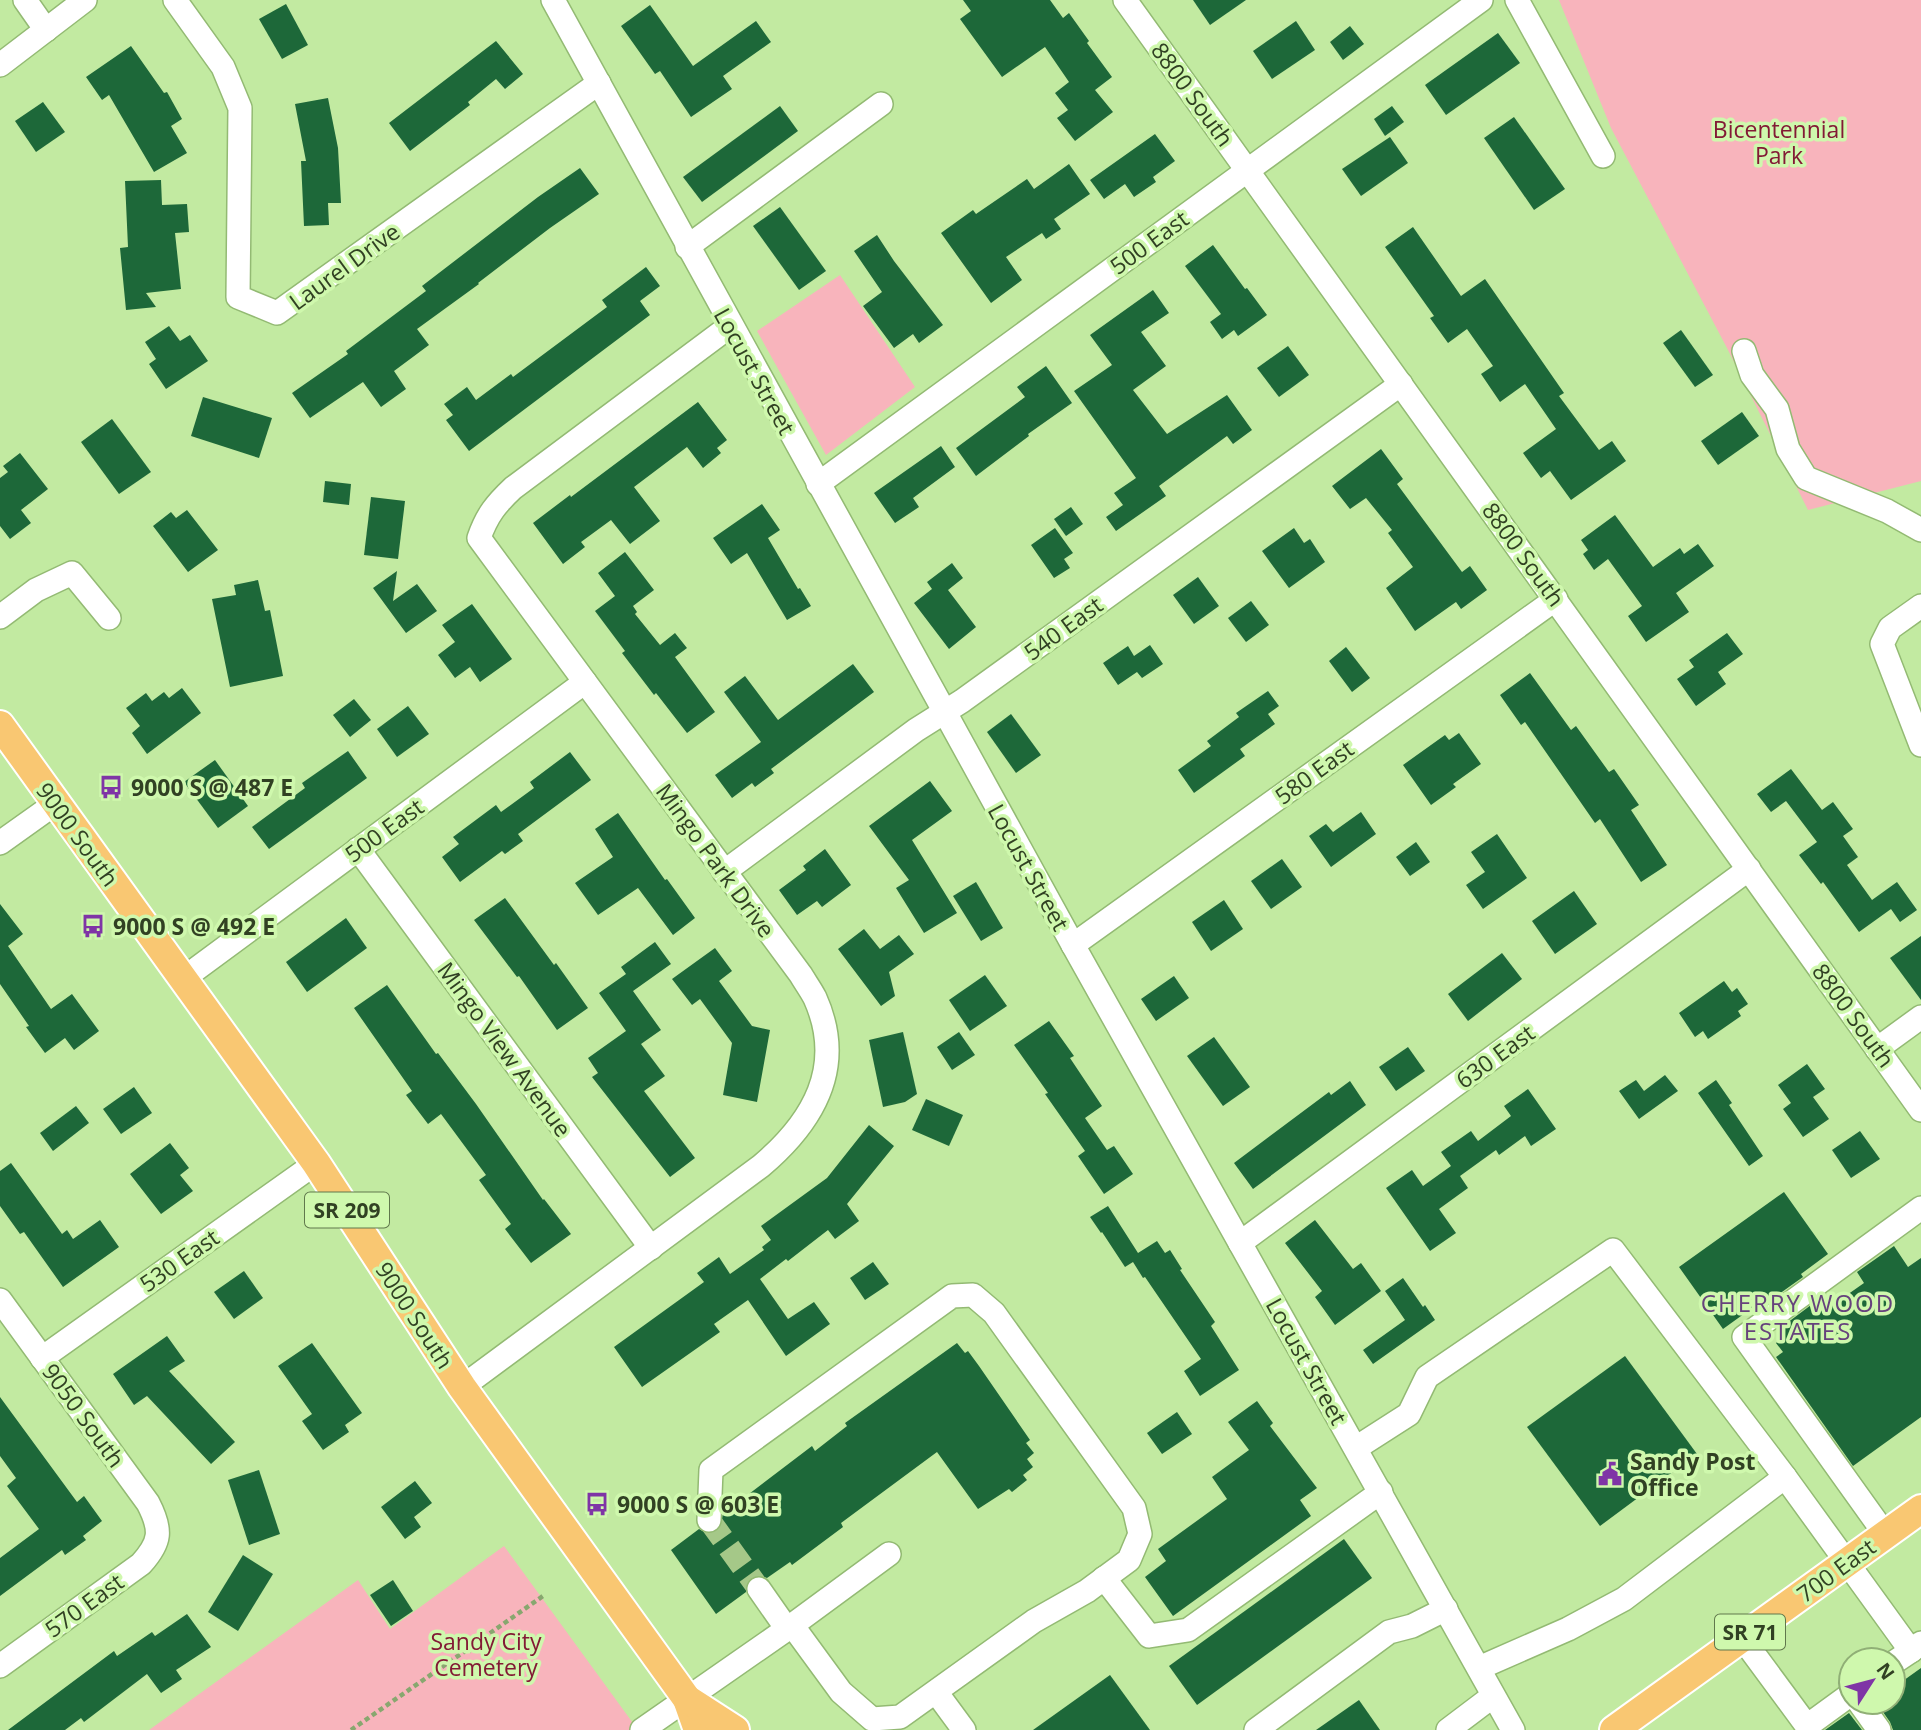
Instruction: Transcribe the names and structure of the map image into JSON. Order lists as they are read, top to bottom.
{
  "streets": {
    "main road": [
      "9000 South",
      "SR 209",
      "700 East",
      "SR 71"
    ],
    "street": [
      "8800 South",
      "500 East",
      "Laurel Drive",
      "Locust Street",
      "540 East",
      "580 East",
      "Mingo Park Drive",
      "Mingo View Avenue",
      "630 East",
      "530 East",
      "9050 South",
      "570 East"
    ]
  },
  "crossings": [
    ["8800 South", "500 East"],
    ["8800 South", "540 East"],
    ["8800 South", "580 East"],
    ["8800 South", "630 East"],
    ["500 East", "Locust Street"],
    ["500 East", "9000 South"],
    ["500 East", "Mingo Park Drive"],
    ["500 East", "Mingo View Avenue"],
    ["Laurel Drive", "Locust Street"],
    ["Locust Street", "540 East"],
    ["Locust Street", "580 East"],
    ["Locust Street", "Mingo Park Drive"],
    ["Locust Street", "630 East"],
    ["540 East", "Mingo Park Drive"],
    ["9000 South", "Mingo Park Drive"],
    ["9000 South", "530 East"],
    ["Mingo Park Drive", "Mingo View Avenue"],
    ["530 East", "9050 South"],
    ["9050 South", "570 East"]
  ],
  "districts": ["CHERRY WOOD ESTATES"],
  "parks": ["Bicentennial Park", "Sandy City Cemetery"],
  "places": {
    "bus stop": ["9000 S @ 487 E", "9000 S @ 492 E", "9000 S @ 603 E"],
    "public building": ["Sandy Post Office"]
  },
  "north": "top right"
}
